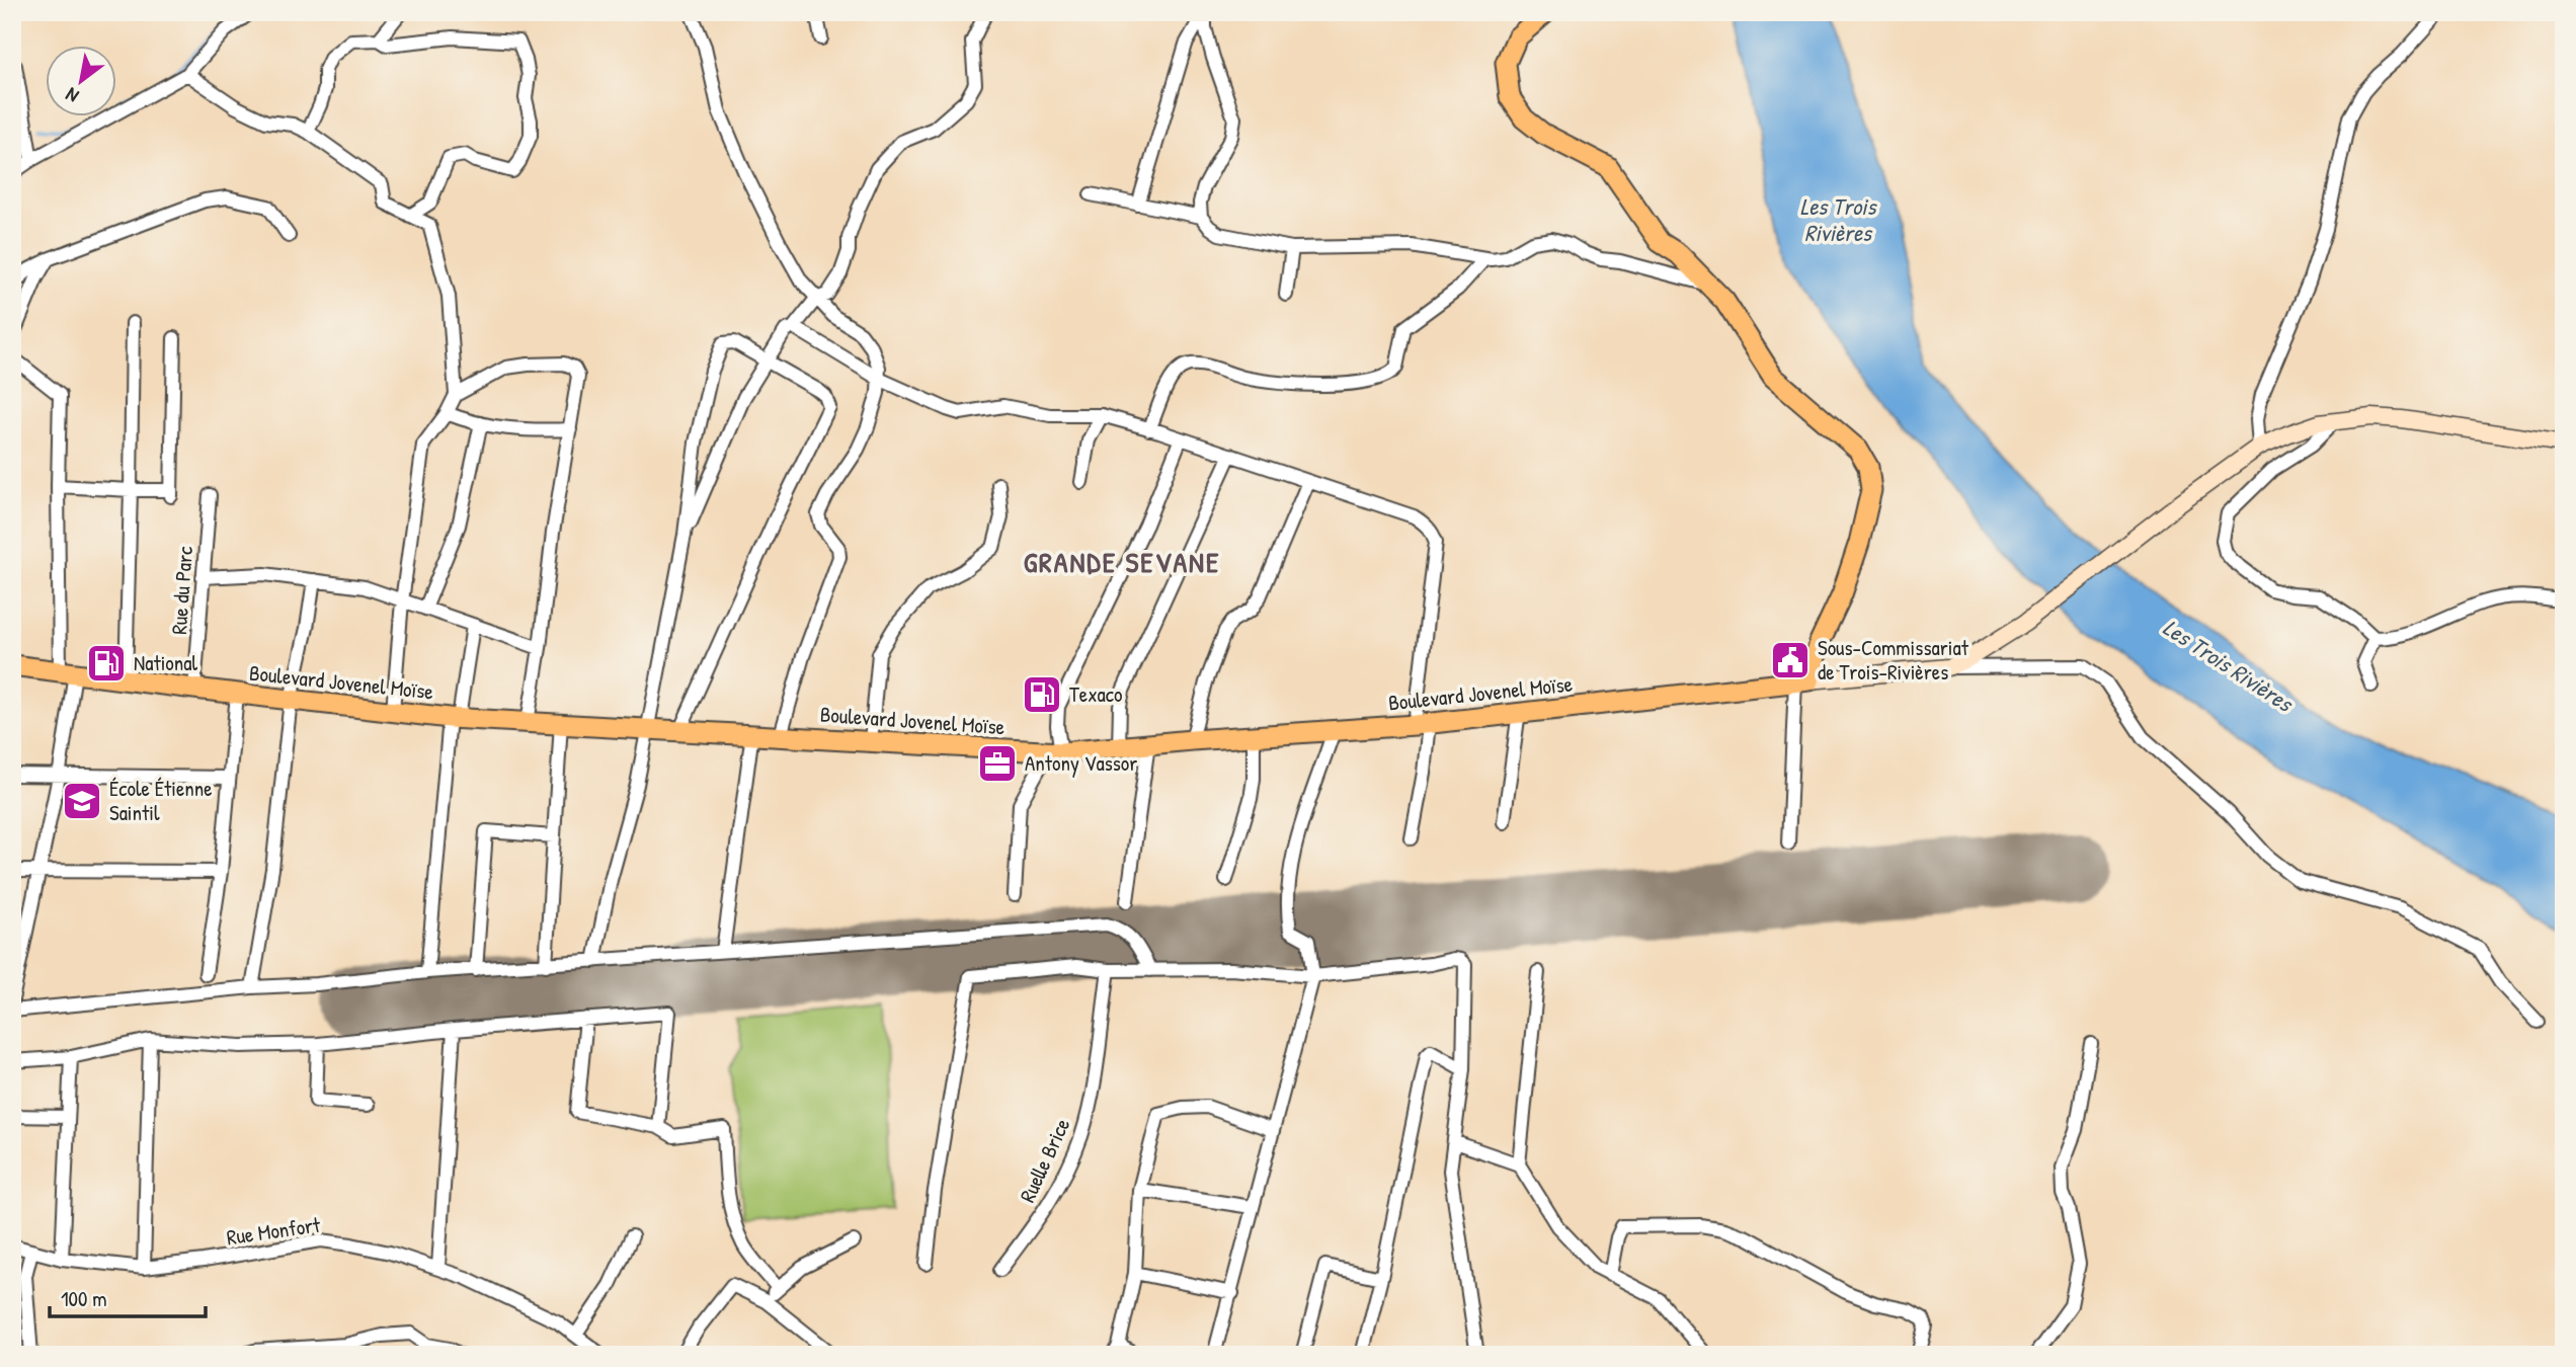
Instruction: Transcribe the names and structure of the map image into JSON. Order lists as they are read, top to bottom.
{
  "streets": {
    "main road": ["Boulevard Jovenel Moïse"],
    "street": ["Rue du Parc", "Ruelle Brice", "Rue Monfort"]
  },
  "crossings": [
    ["Rue du Parc", "Boulevard Jovenel Moïse"]
  ],
  "districts": ["GRANDE SEVANE"],
  "water": ["Les Trois Rivières"],
  "places": {
    "public building": ["Sous-Commissariat de Trois-Rivières"],
    "fuel station": ["National", "Texaco"],
    "office": ["Antony Vassor"],
    "school or university": ["École Étienne Saintil"]
  },
  "scale_bar": "100 m",
  "north": "bottom left"
}
